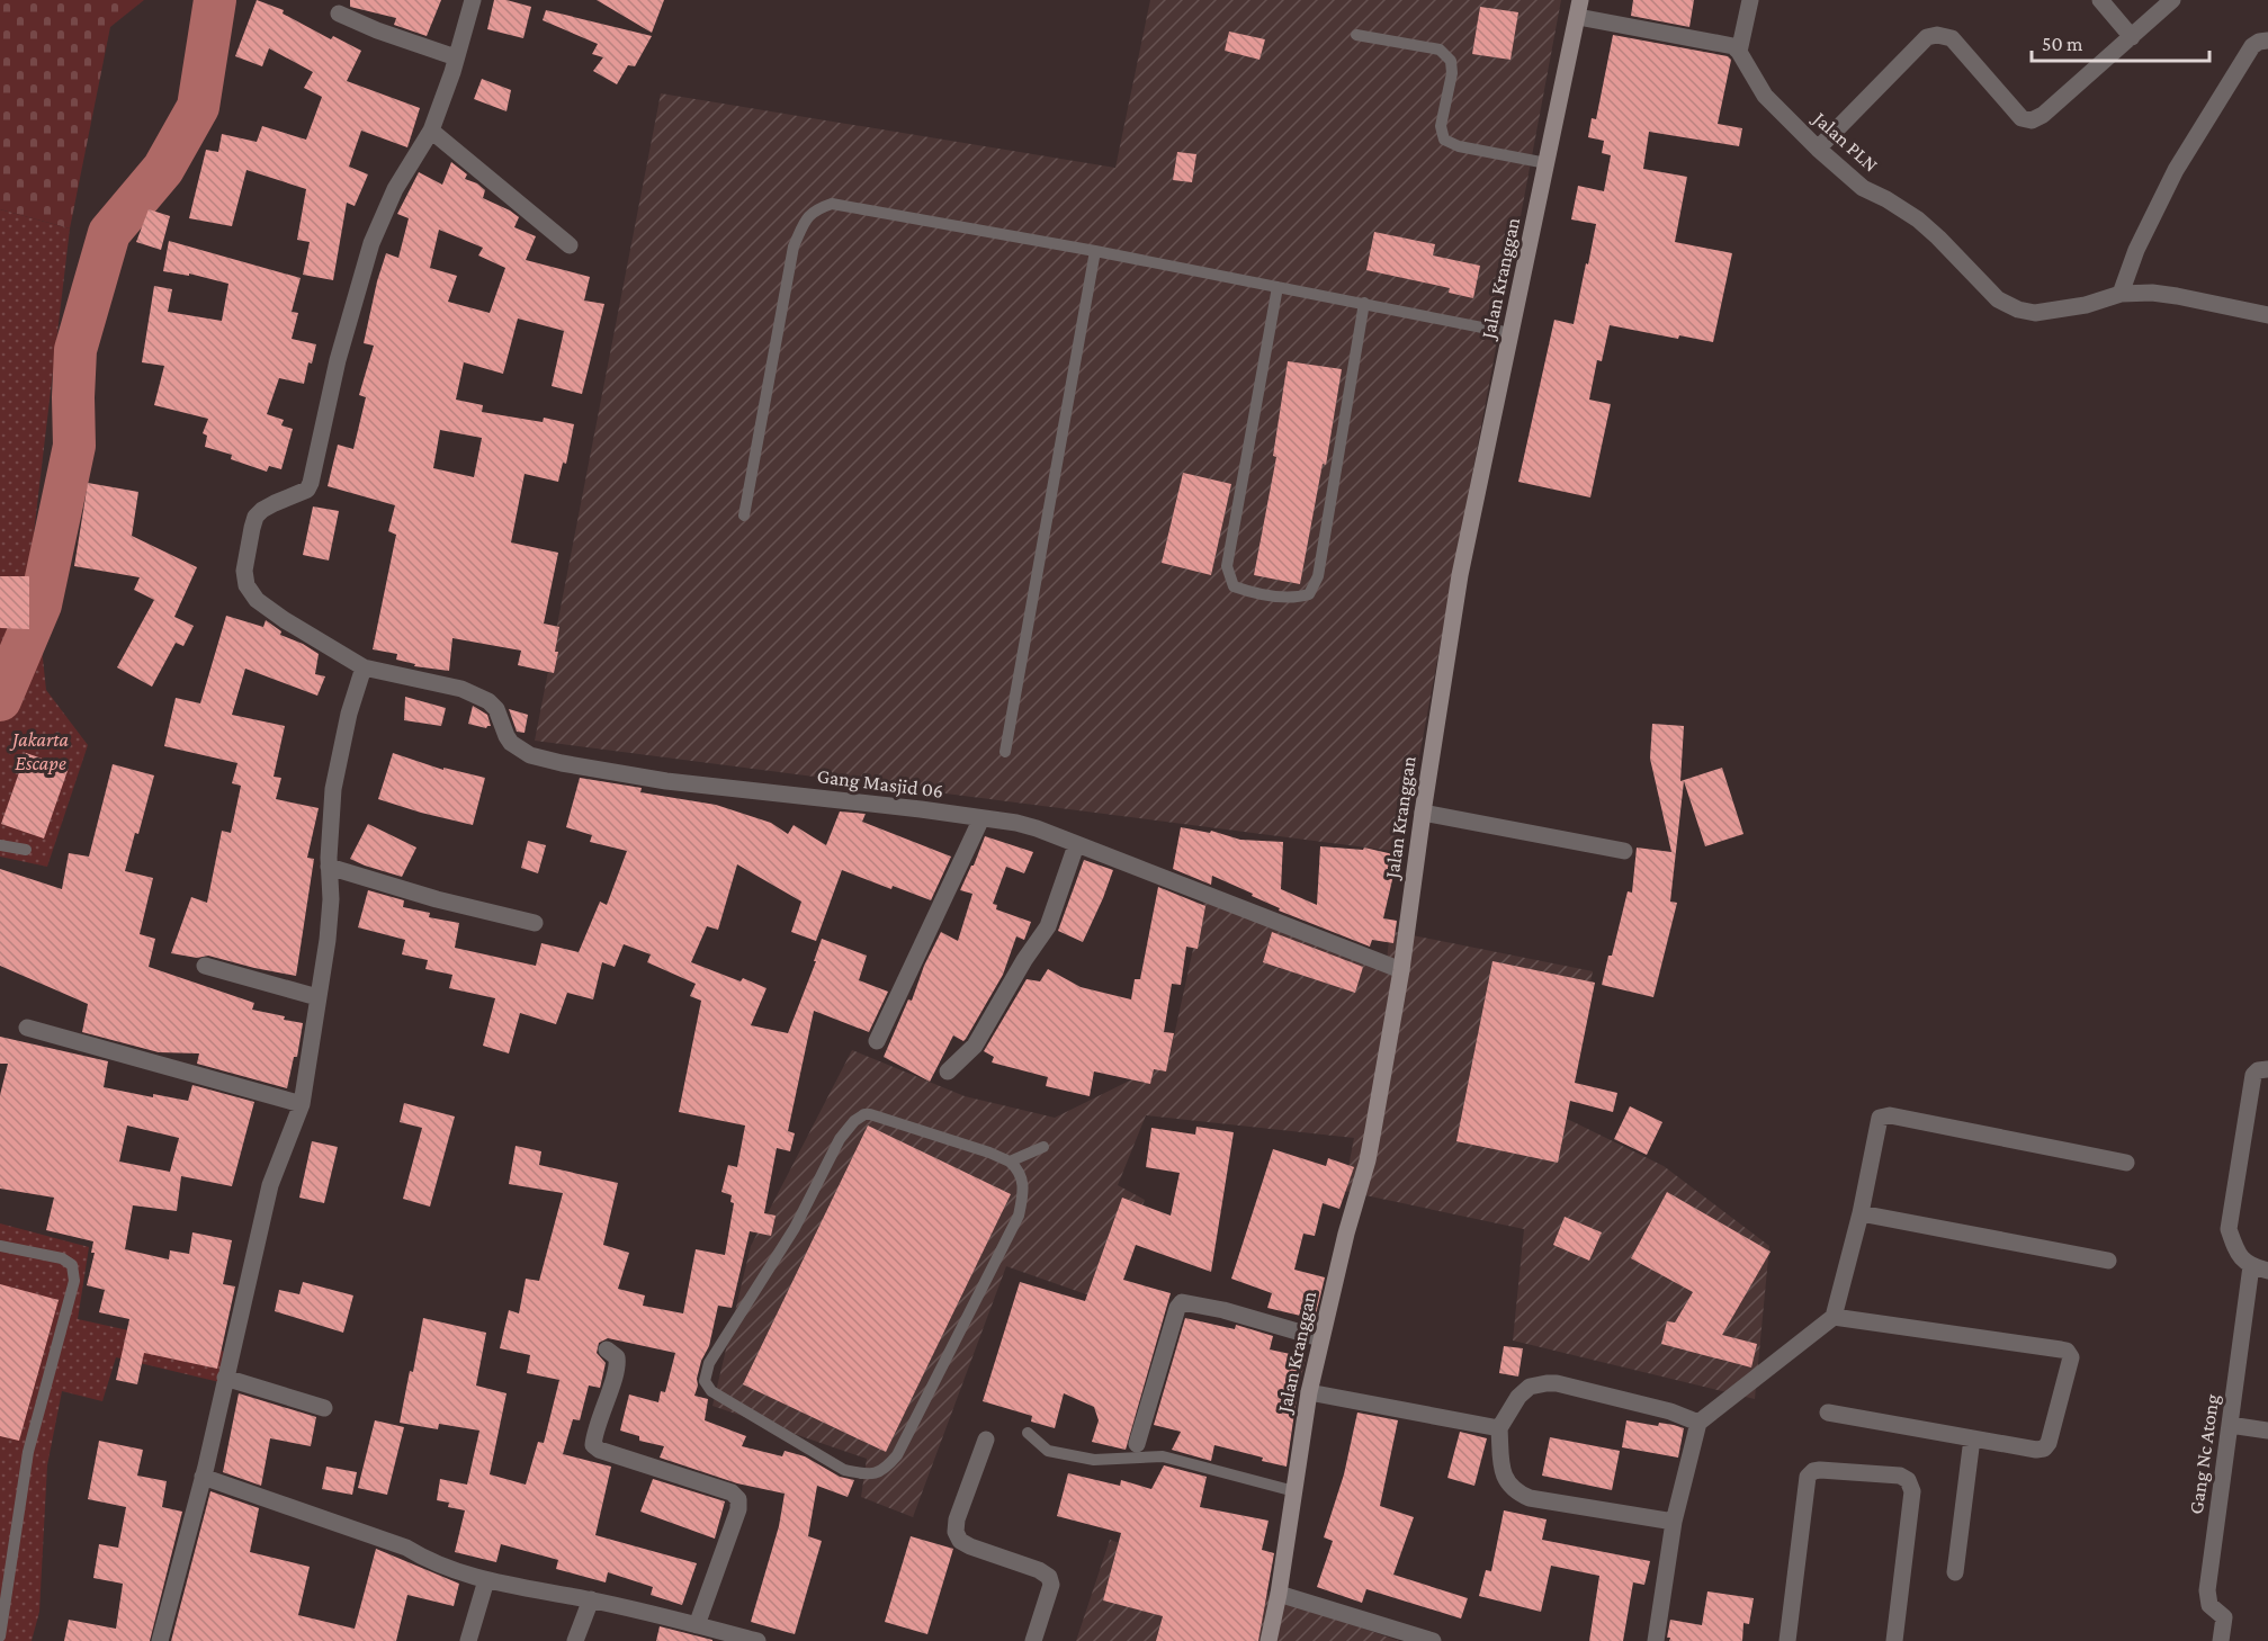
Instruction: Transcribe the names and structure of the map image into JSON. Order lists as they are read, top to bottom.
{
  "streets": {
    "main road": ["Jalan Kranggan"],
    "street": ["Jalan PLN", "Gang Masjid 06", "Gang Nc Atong"]
  },
  "crossings": [
    ["Jalan Kranggan", "Gang Masjid 06"]
  ],
  "parks": ["Jakarta Escape"],
  "scale_bar": "50 m"
}
